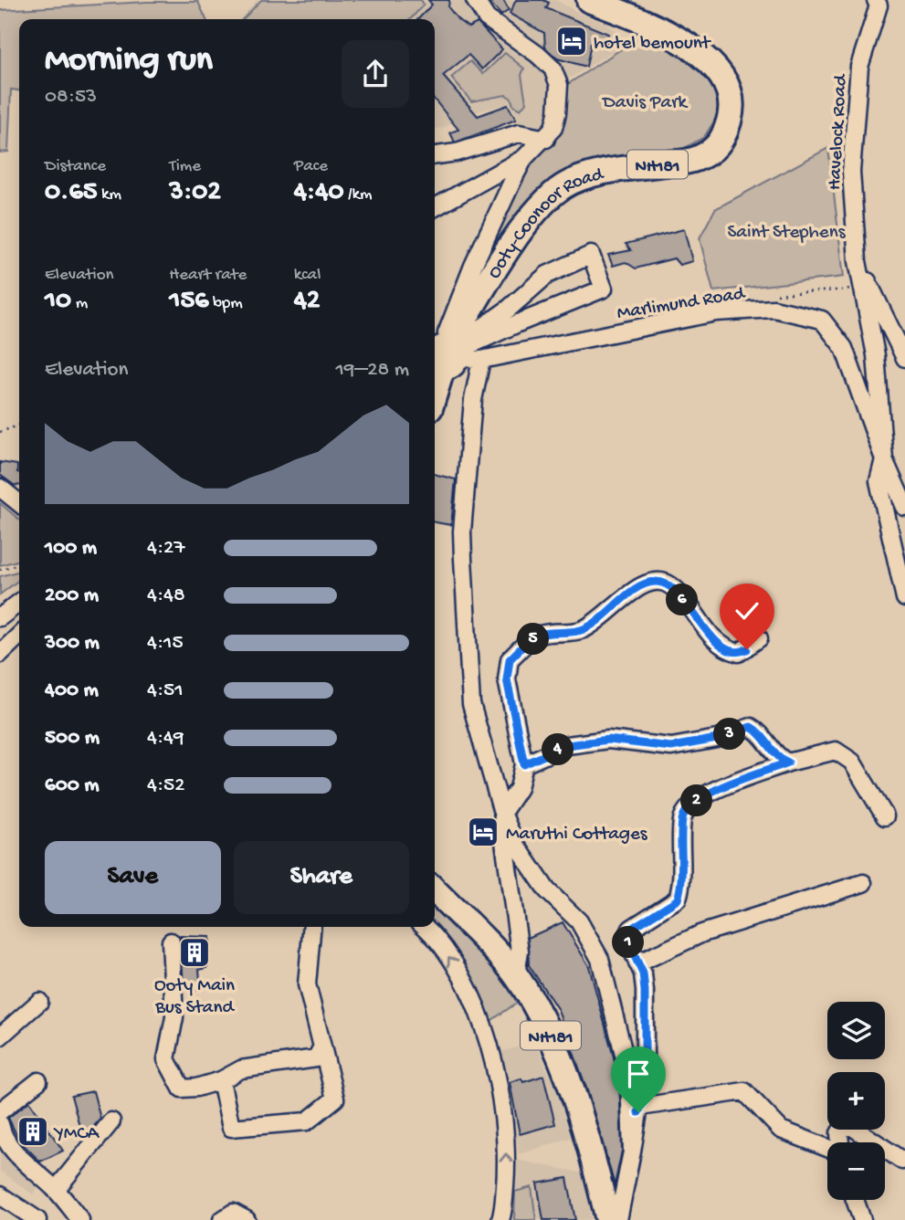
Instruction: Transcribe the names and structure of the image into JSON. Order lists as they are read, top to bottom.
{
  "streets": {
    "highway": ["NH181", "Ooty-Coonoor Road"],
    "street": ["Havelock Road", "Marlimund Road"]
  },
  "crossings": [
    ["Havelock Road", "Marlimund Road"],
    ["Ooty-Coonoor Road", "Marlimund Road"]
  ],
  "parks": ["Davis Park", "Saint Stephens"],
  "places": {
    "hotel": ["hotel bemount", "Maruthi Cottages"],
    "building": ["Ooty Main Bus Stand", "YMCA"]
  },
  "page": {
    "heading": ["Morning run", "08:53"],
    "stats": [
      ["Distance", "0.65 km"],
      ["Time", "3:02"],
      ["Pace", "4:40 /km"],
      ["Elevation", "10 m"],
      ["Heart rate", "156 bpm"],
      ["kcal", "42"]
    ],
    "chart": ["Elevation", "19–28 m"],
    "list": [
      {
        "name": "100 m",
        "note": "4:27"
      },
      {
        "name": "200 m",
        "note": "4:48"
      },
      {
        "name": "300 m",
        "note": "4:15"
      },
      {
        "name": "400 m",
        "note": "4:51"
      },
      {
        "name": "500 m",
        "note": "4:49"
      },
      {
        "name": "600 m",
        "note": "4:52"
      }
    ],
    "pins": [
      "6",
      "5",
      "3",
      "4",
      "2",
      "1"
    ],
    "buttons": ["Save", "Share"],
    "map_buttons": ["+", "−"]
  }
}
